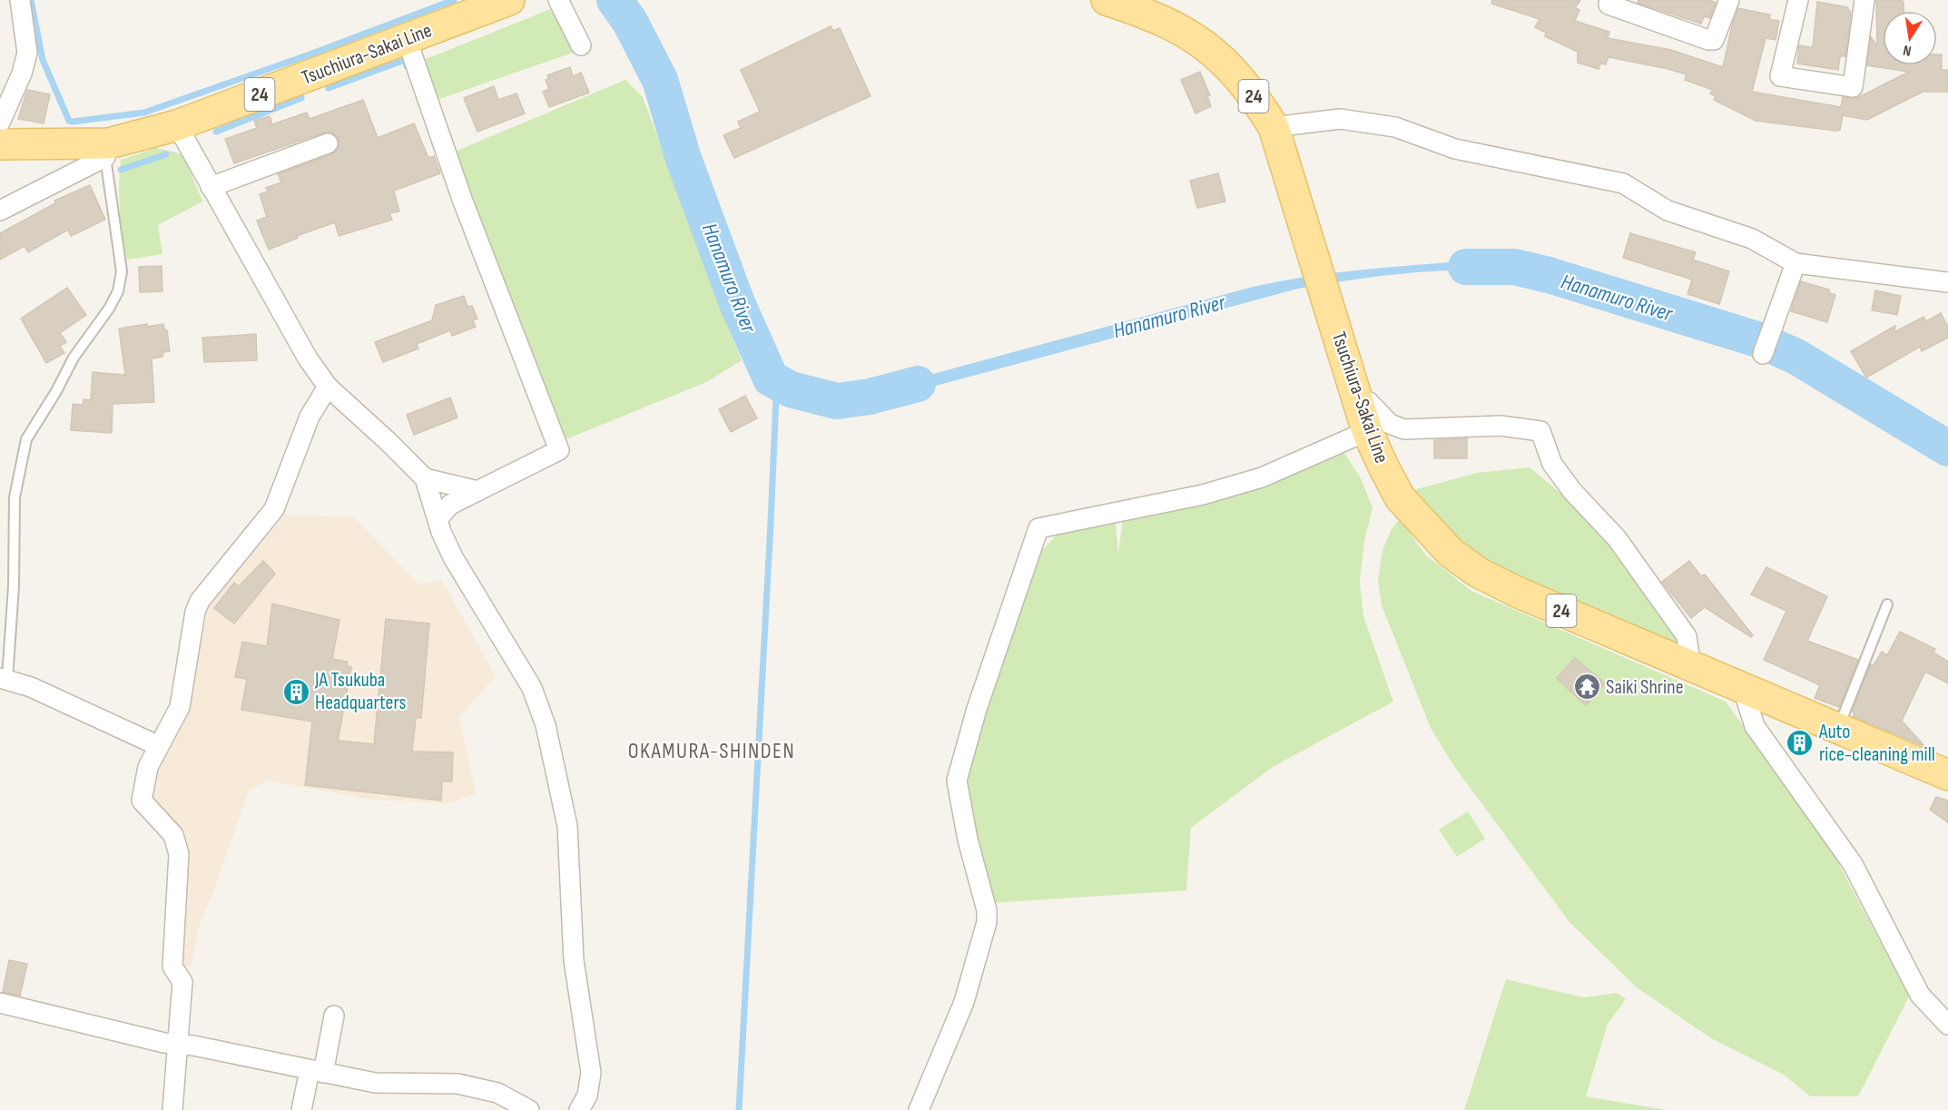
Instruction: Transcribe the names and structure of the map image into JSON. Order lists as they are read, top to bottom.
{
  "streets": {
    "main road": ["Tsuchiura-Sakai Line", "24"]
  },
  "districts": ["OKAMURA-SHINDEN"],
  "water": ["Hanamuro River"],
  "places": {
    "temple": ["Saiki Shrine"],
    "building": ["JA Tsukuba Headquarters", "Auto rice-cleaning mill"]
  },
  "north": "bottom"
}
